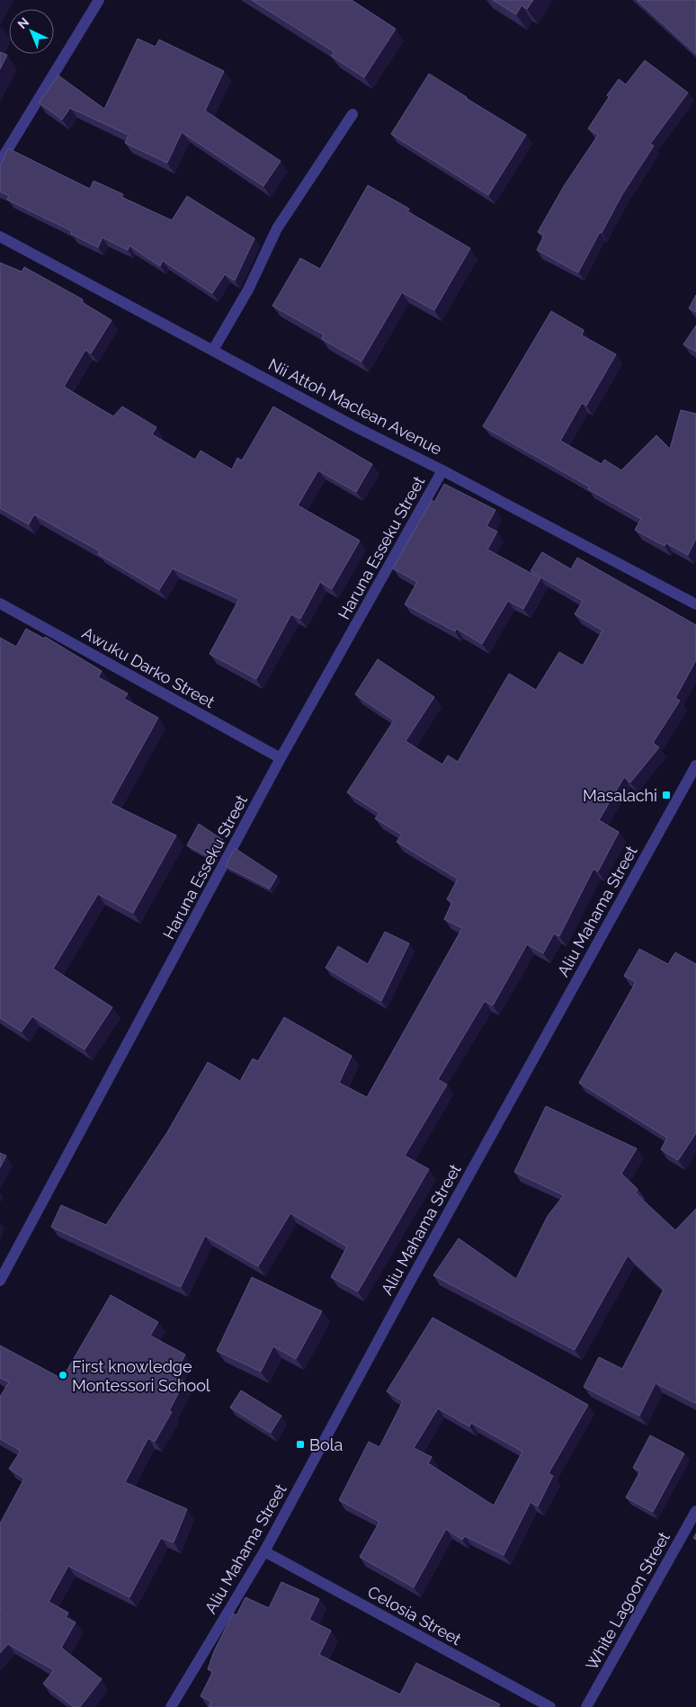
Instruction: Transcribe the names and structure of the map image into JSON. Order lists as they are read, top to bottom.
{
  "streets": {
    "street": [
      "Nii Attoh Maclean Avenue",
      "Haruna Esseku Street",
      "Awuku Darko Street",
      "Aliu Mahama Street",
      "White Lagoon Street",
      "Celosia Street"
    ]
  },
  "crossings": [
    ["Nii Attoh Maclean Avenue", "Haruna Esseku Street"],
    ["Haruna Esseku Street", "Awuku Darko Street"],
    ["Aliu Mahama Street", "Celosia Street"]
  ],
  "places": {
    "transit": ["Masalachi", "Bola"],
    "other": ["First knowledge Montessori School"]
  },
  "north": "top left"
}
